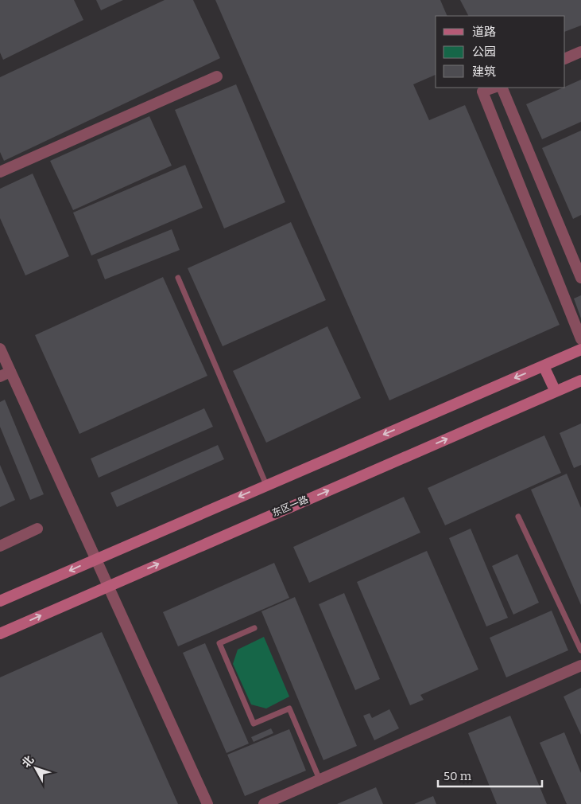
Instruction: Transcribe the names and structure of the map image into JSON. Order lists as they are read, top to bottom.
{
  "streets": {
    "main road": ["东区一路"]
  },
  "legend": ["道路", "公园", "建筑"],
  "scale_bar": "50 m",
  "north": "top left"
}
